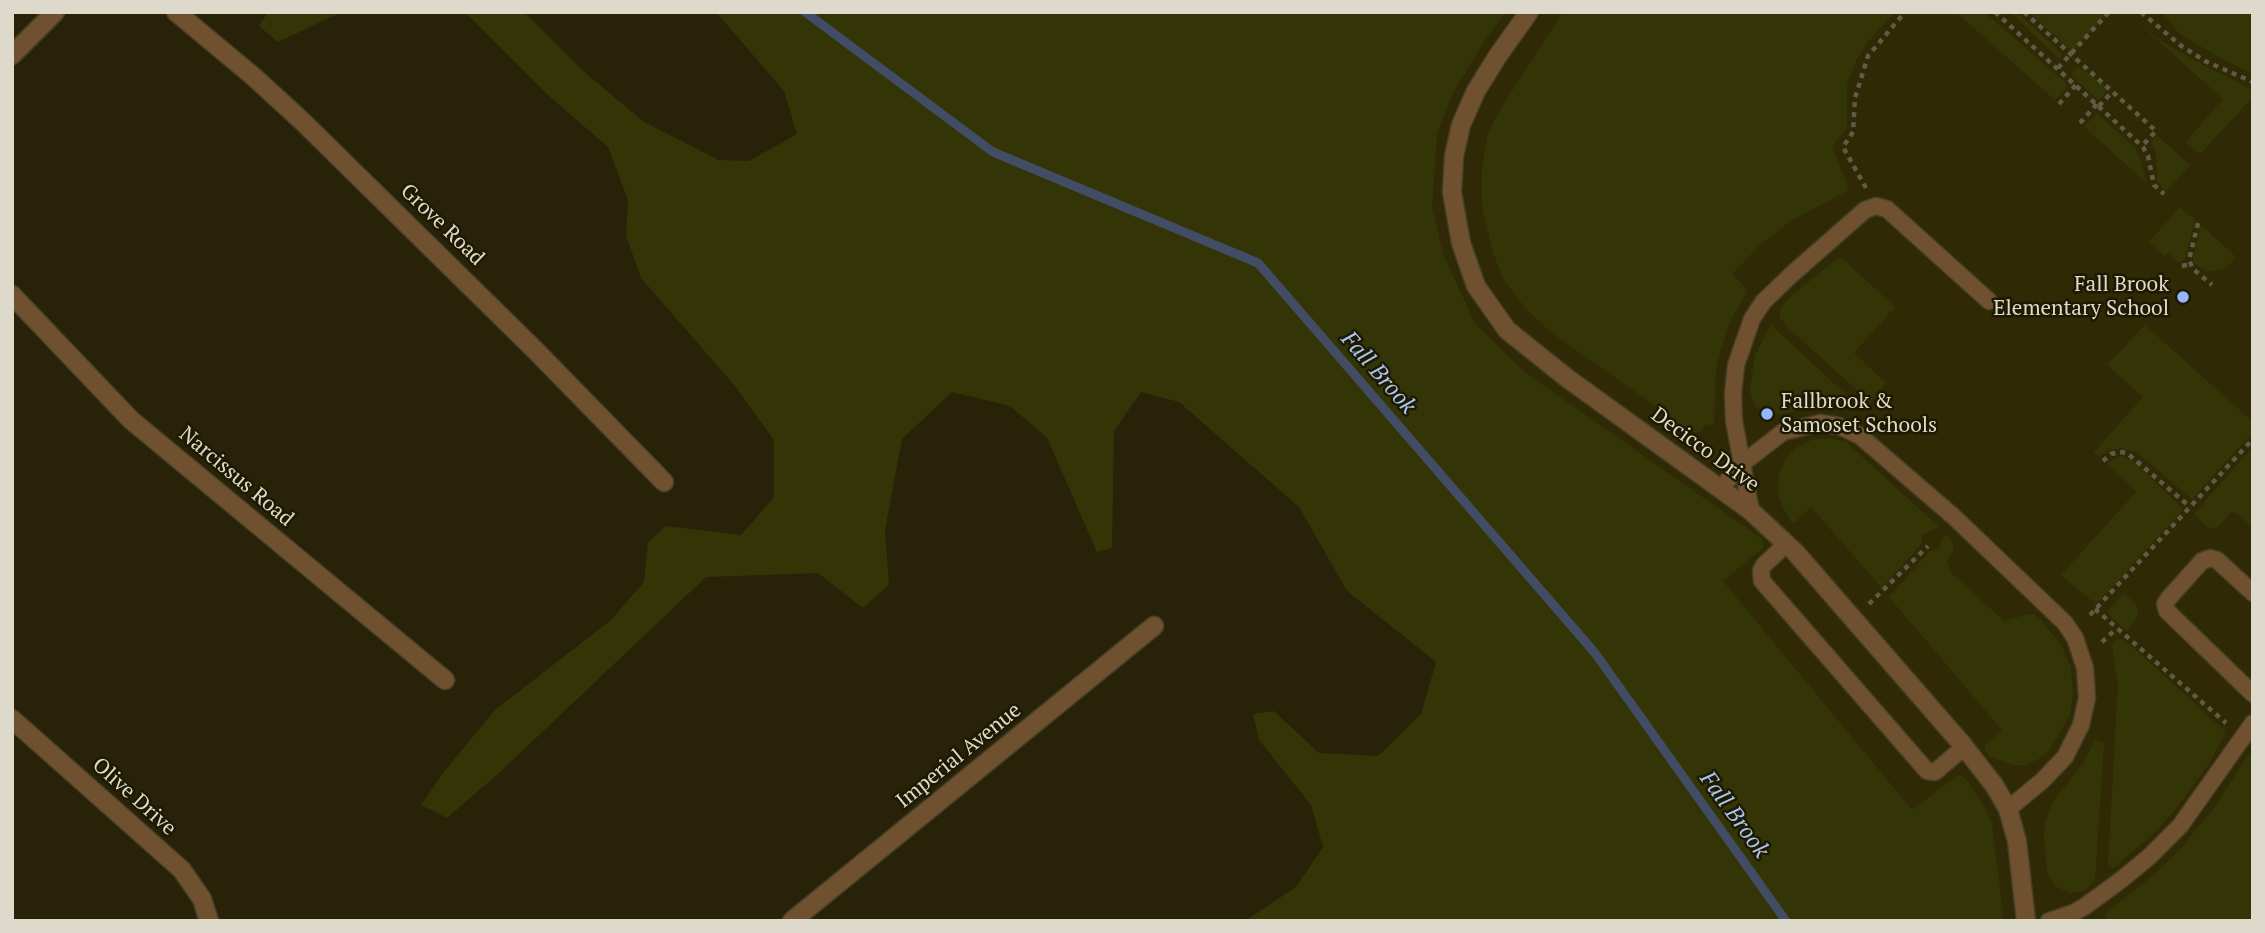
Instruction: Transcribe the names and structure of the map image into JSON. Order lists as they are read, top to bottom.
{
  "streets": {
    "street": [
      "Grove Road",
      "Decicco Drive",
      "Narcissus Road",
      "Imperial Avenue",
      "Olive Drive"
    ]
  },
  "water": ["Fall Brook"],
  "places": ["Fall Brook Elementary School", "Fallbrook & Samoset Schools"]
}
